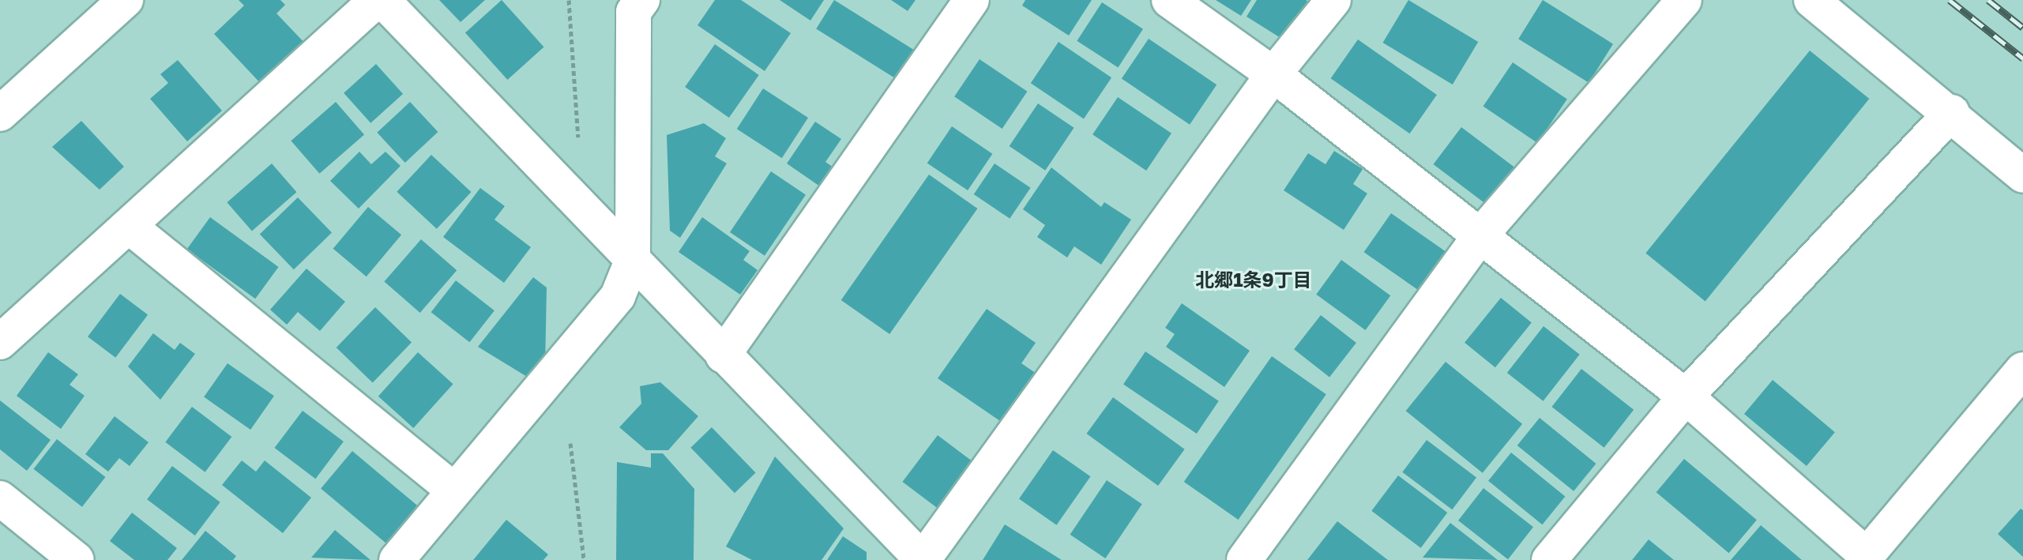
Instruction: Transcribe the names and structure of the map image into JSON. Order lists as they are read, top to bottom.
{
  "districts": ["北郷1条9丁目"]
}
